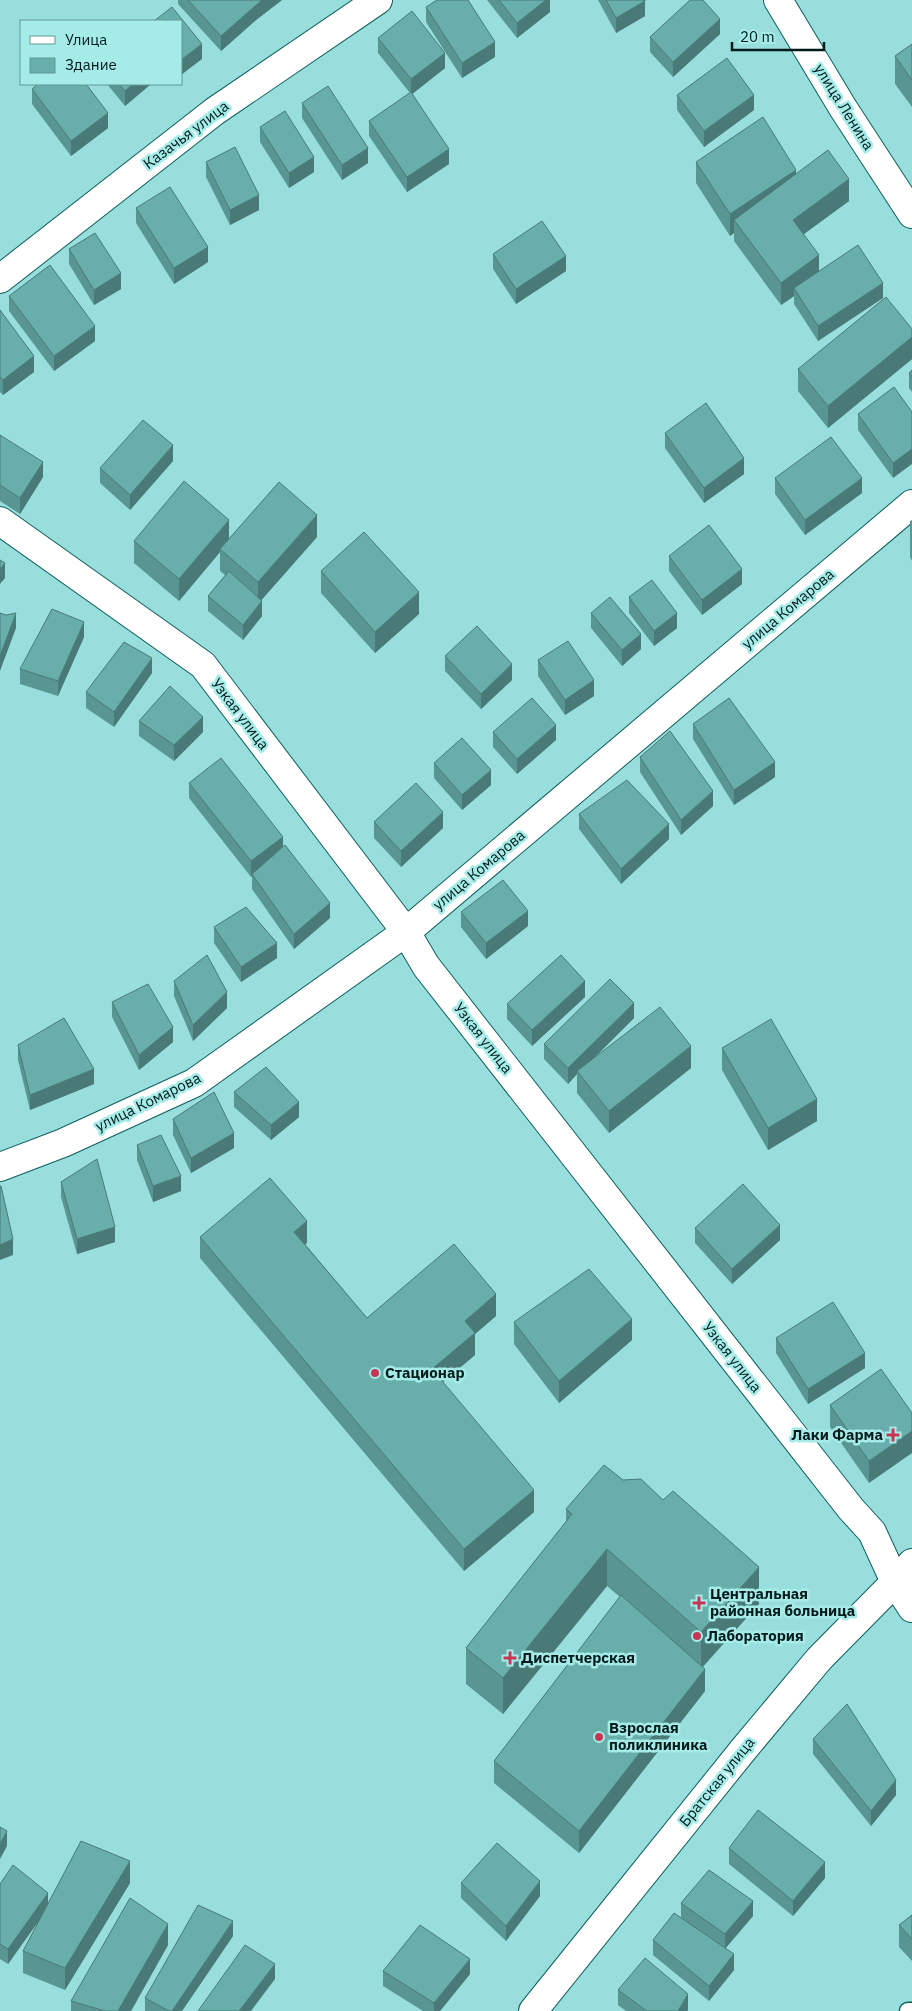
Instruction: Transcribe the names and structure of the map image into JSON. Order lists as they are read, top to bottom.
{
  "streets": {
    "street": [
      "улица Ленина",
      "Казачья улица",
      "улица Комарова",
      "Узкая улица",
      "Братская улица"
    ]
  },
  "crossings": [
    ["улица Комарова", "Узкая улица"],
    ["Узкая улица", "Братская улица"]
  ],
  "places": {
    "other": ["Стационар", "Лаборатория", "Взрослая поликлиника"],
    "health": ["Лаки Фарма", "Центральная районная больница", "Диспетчерская"]
  },
  "legend": ["Улица", "Здание"],
  "scale_bar": "20 m"
}
